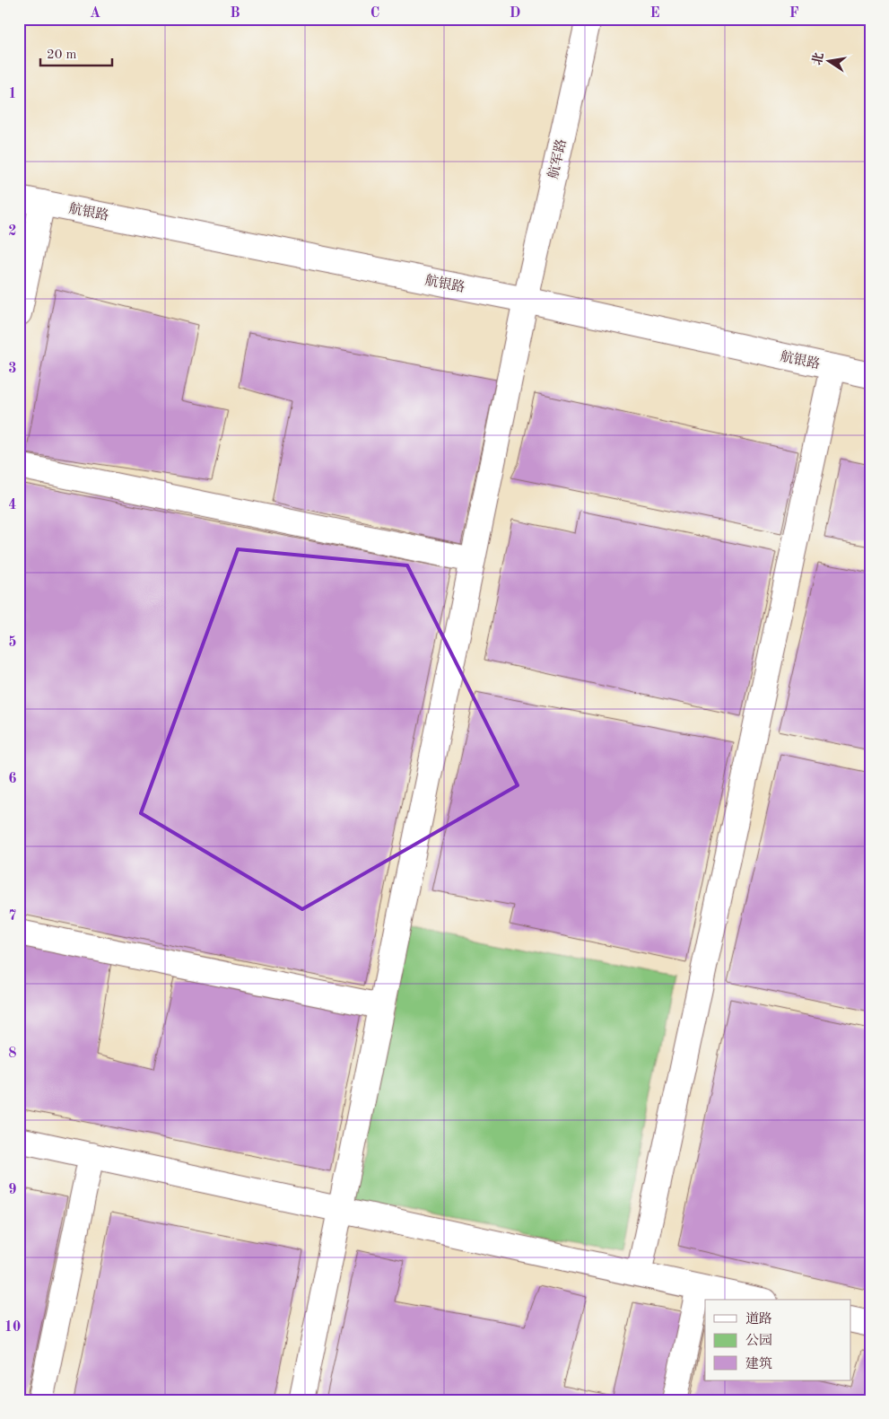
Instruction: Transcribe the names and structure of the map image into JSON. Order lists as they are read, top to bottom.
{
  "streets": {
    "street": ["航军路", "航银路"]
  },
  "crossings": [
    ["航军路", "航银路"]
  ],
  "legend": ["道路", "公园", "建筑"],
  "scale_bar": "20 m",
  "north": "left",
  "grid": {
    "columns": [
      "A",
      "B",
      "C",
      "D",
      "E",
      "F"
    ],
    "rows": [
      "1",
      "2",
      "3",
      "4",
      "5",
      "6",
      "7",
      "8",
      "9",
      "10"
    ]
  }
}
